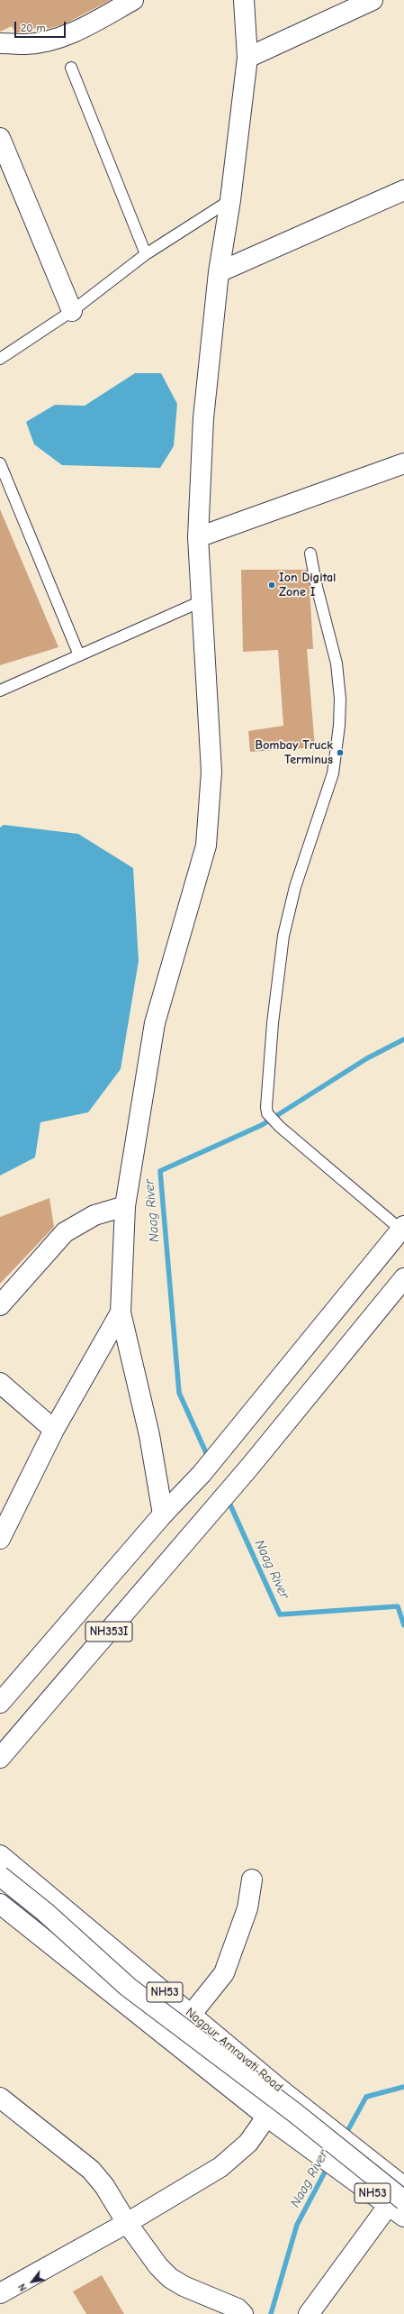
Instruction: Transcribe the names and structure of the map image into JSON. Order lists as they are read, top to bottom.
{
  "streets": {
    "main road": ["NH353I", "NH53", "Nagpur Amravati Road"]
  },
  "water": ["Naag River"],
  "places": ["Ion Digital Zone I", "Bombay Truck Terminus"],
  "scale_bar": "20 m",
  "north": "bottom left"
}
